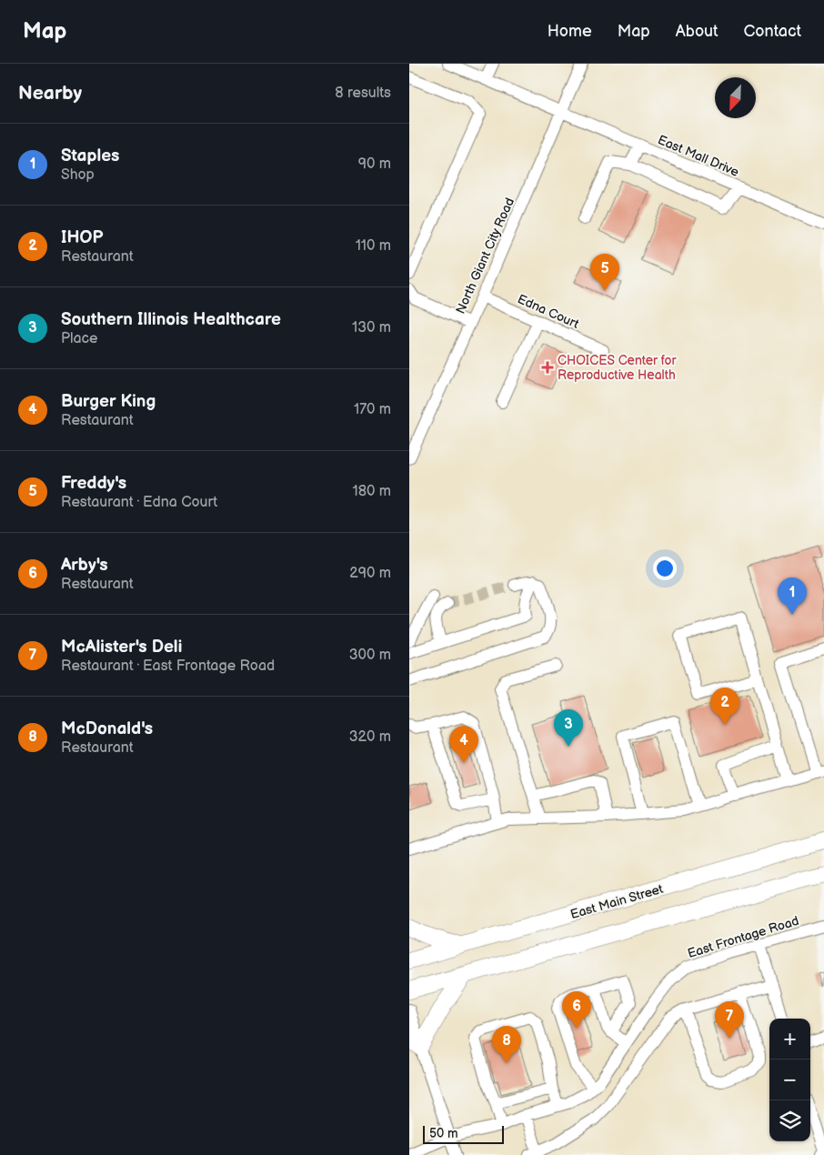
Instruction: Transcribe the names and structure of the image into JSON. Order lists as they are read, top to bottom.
{
  "streets": {
    "highway": ["East Main Street"],
    "street": [
      "East Mall Drive",
      "North Giant City Road",
      "Edna Court",
      "East Frontage Road"
    ]
  },
  "crossings": [
    ["East Mall Drive", "North Giant City Road"],
    ["North Giant City Road", "Edna Court"]
  ],
  "places": {
    "health": ["CHOICES Center for Reproductive Health"]
  },
  "scale_bar": "50 m",
  "north": "bottom left",
  "page": {
    "header": "Map",
    "nav": [
      "Home",
      "Map",
      "About",
      "Contact"
    ],
    "heading": ["Nearby", "8 results"],
    "list": [
      {
        "mark": "1",
        "name": "Staples",
        "note": "Shop",
        "value": "90 m"
      },
      {
        "mark": "2",
        "name": "IHOP",
        "note": "Restaurant",
        "value": "110 m"
      },
      {
        "mark": "3",
        "name": "Southern Illinois Healthcare",
        "note": "Place",
        "value": "130 m"
      },
      {
        "mark": "4",
        "name": "Burger King",
        "note": "Restaurant",
        "value": "170 m"
      },
      {
        "mark": "5",
        "name": "Freddy's",
        "note": "Restaurant · Edna Court",
        "value": "180 m"
      },
      {
        "mark": "6",
        "name": "Arby's",
        "note": "Restaurant",
        "value": "290 m"
      },
      {
        "mark": "7",
        "name": "McAlister's Deli",
        "note": "Restaurant · East Frontage Road",
        "value": "300 m"
      },
      {
        "mark": "8",
        "name": "McDonald's",
        "note": "Restaurant",
        "value": "320 m"
      }
    ],
    "pins": [
      "5",
      "1",
      "2",
      "3",
      "4",
      "6",
      "7",
      "8"
    ],
    "map_buttons": ["+", "−"],
    "scale": "50 m"
  }
}
